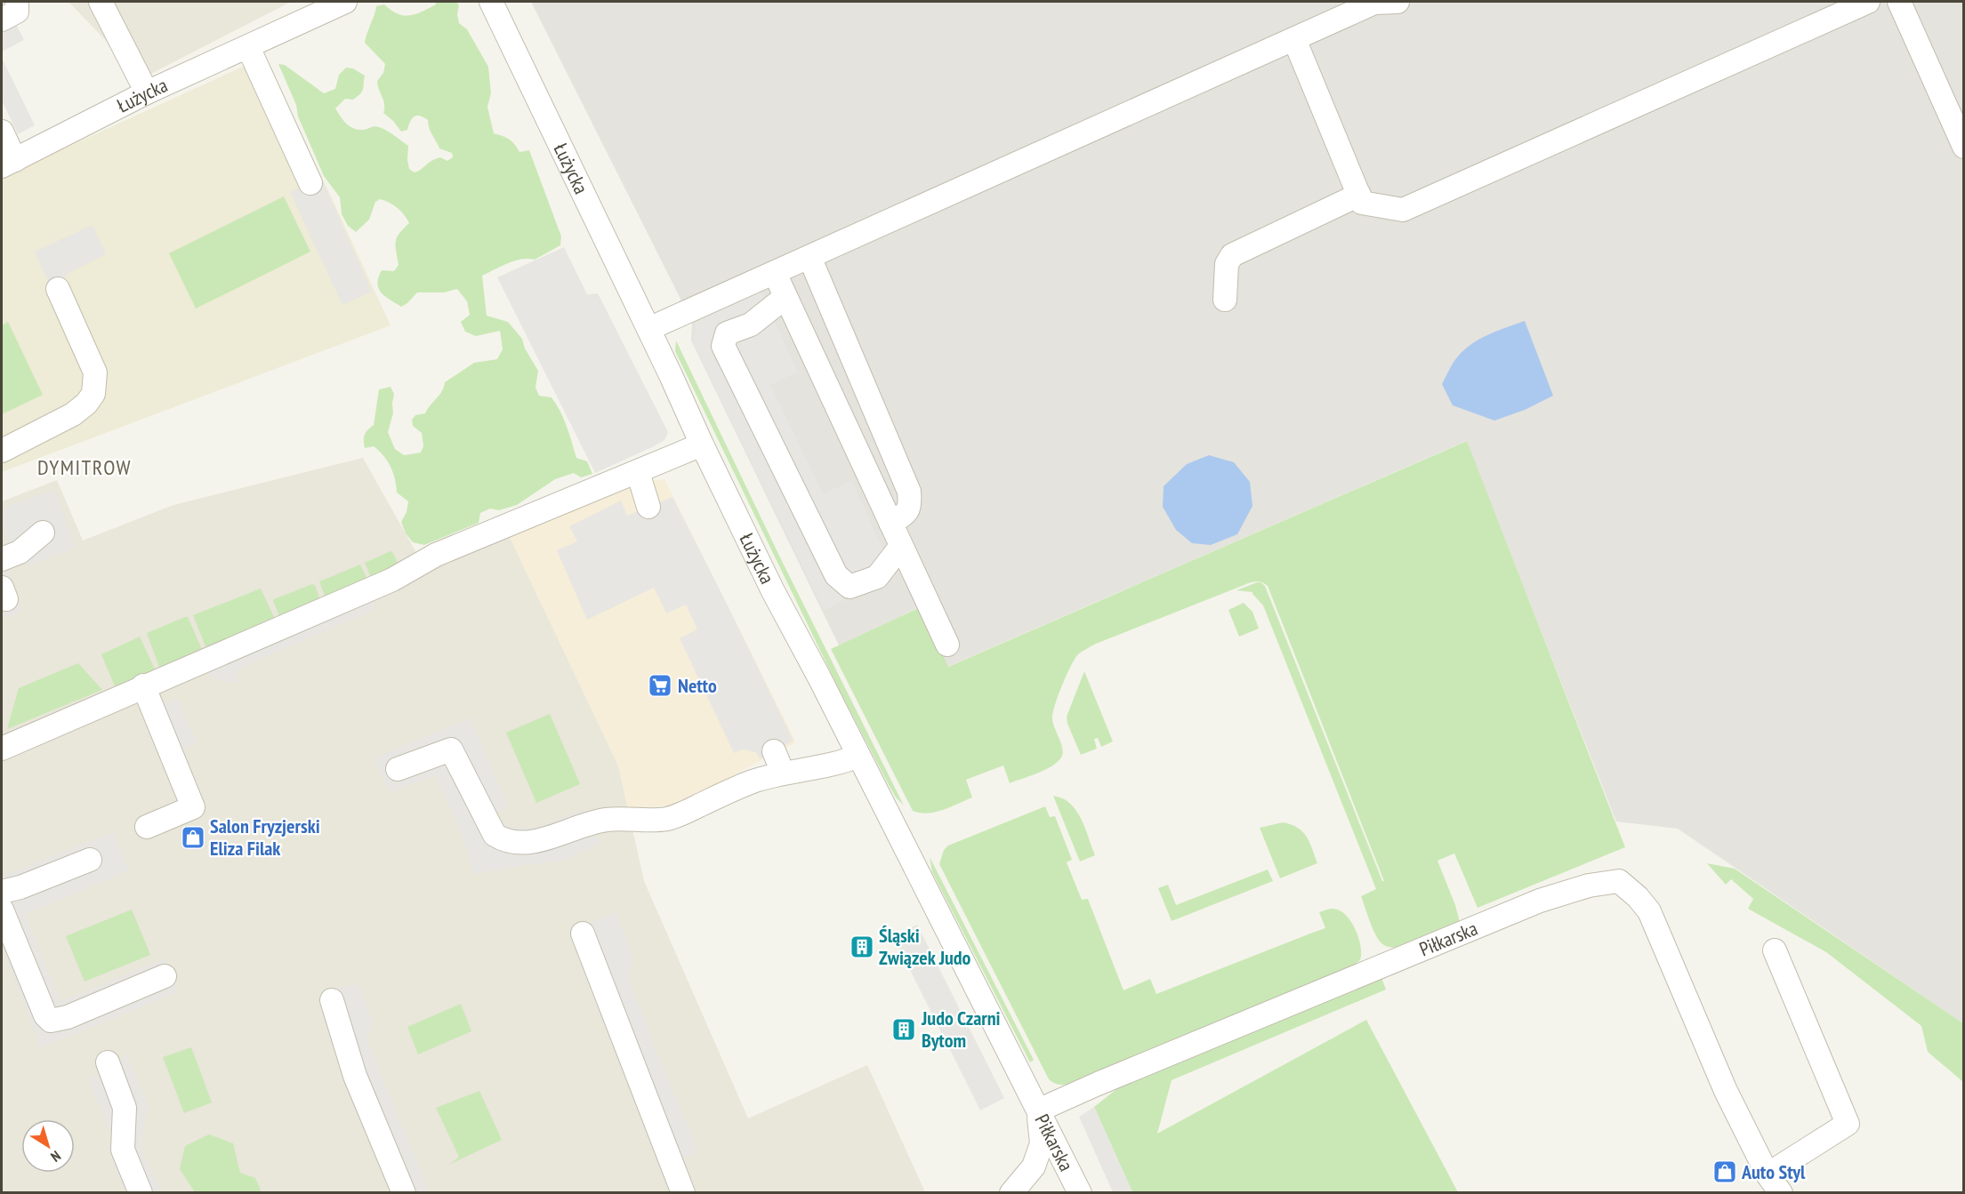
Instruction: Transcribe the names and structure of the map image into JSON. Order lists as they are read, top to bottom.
{
  "streets": {
    "street": ["Łużycka", "Piłkarska"]
  },
  "crossings": [
    ["Łużycka", "Piłkarska"]
  ],
  "districts": ["DYMITROW"],
  "places": {
    "supermarket": ["Netto"],
    "shop": ["Salon Fryzjerski Eliza Filak", "Auto Styl"],
    "building": ["Śląski Związek Judo", "Judo Czarni Bytom"]
  },
  "north": "bottom right"
}
